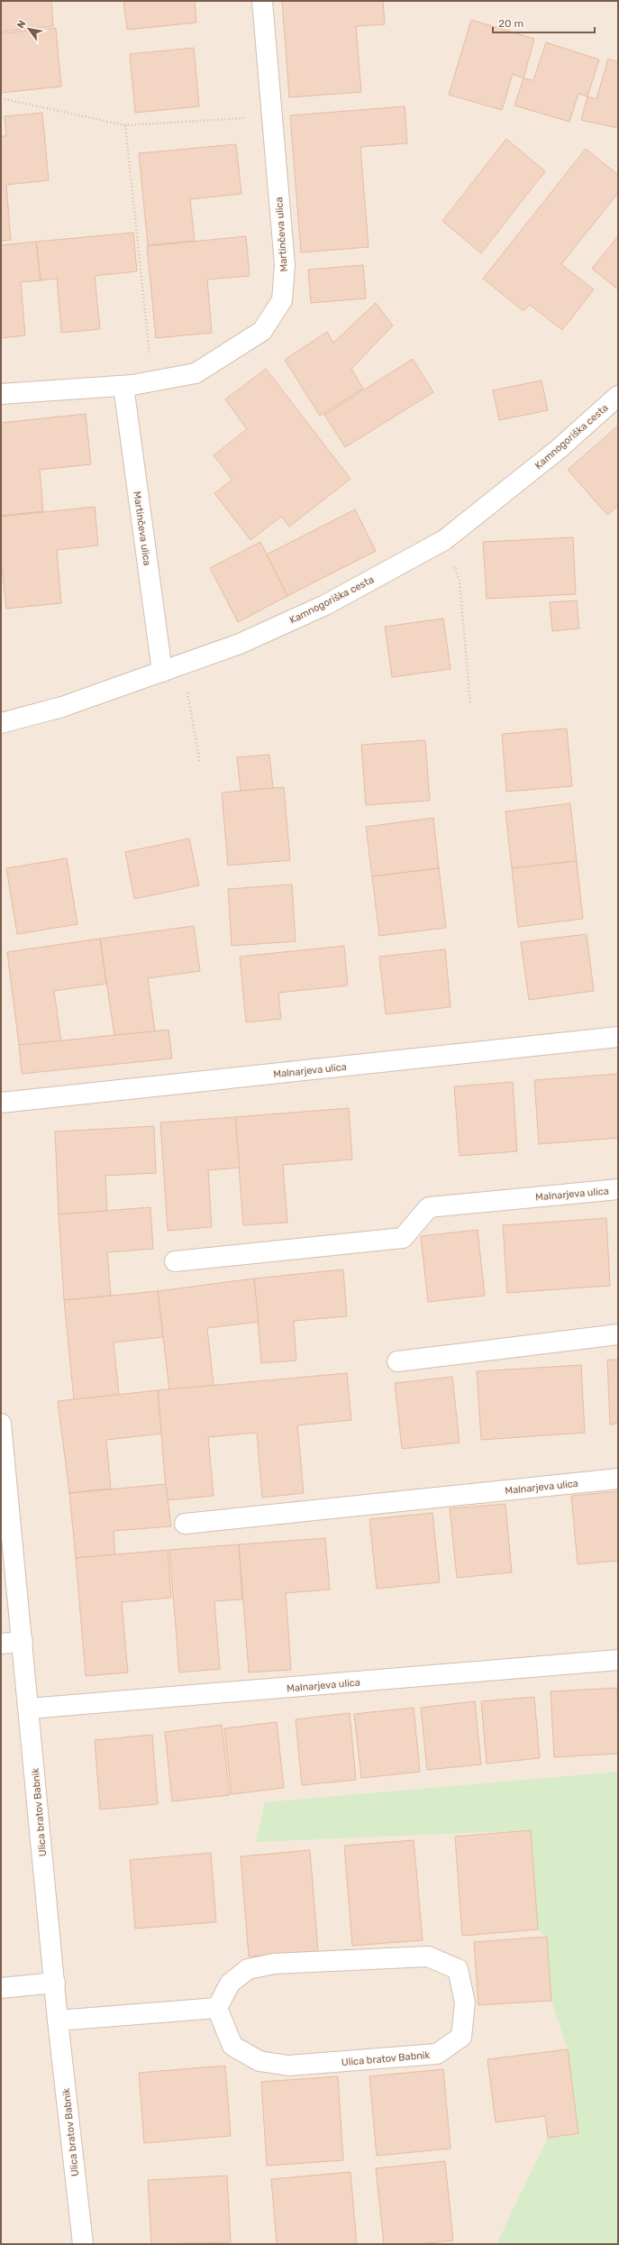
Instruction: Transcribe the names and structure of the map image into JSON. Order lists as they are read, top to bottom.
{
  "streets": {
    "street": [
      "Martinčeva ulica",
      "Kamnogoriška cesta",
      "Malnarjeva ulica",
      "Ulica bratov Babnik"
    ]
  },
  "crossings": [
    ["Martinčeva ulica", "Kamnogoriška cesta"],
    ["Malnarjeva ulica", "Ulica bratov Babnik"]
  ],
  "scale_bar": "20 m",
  "north": "top left"
}
